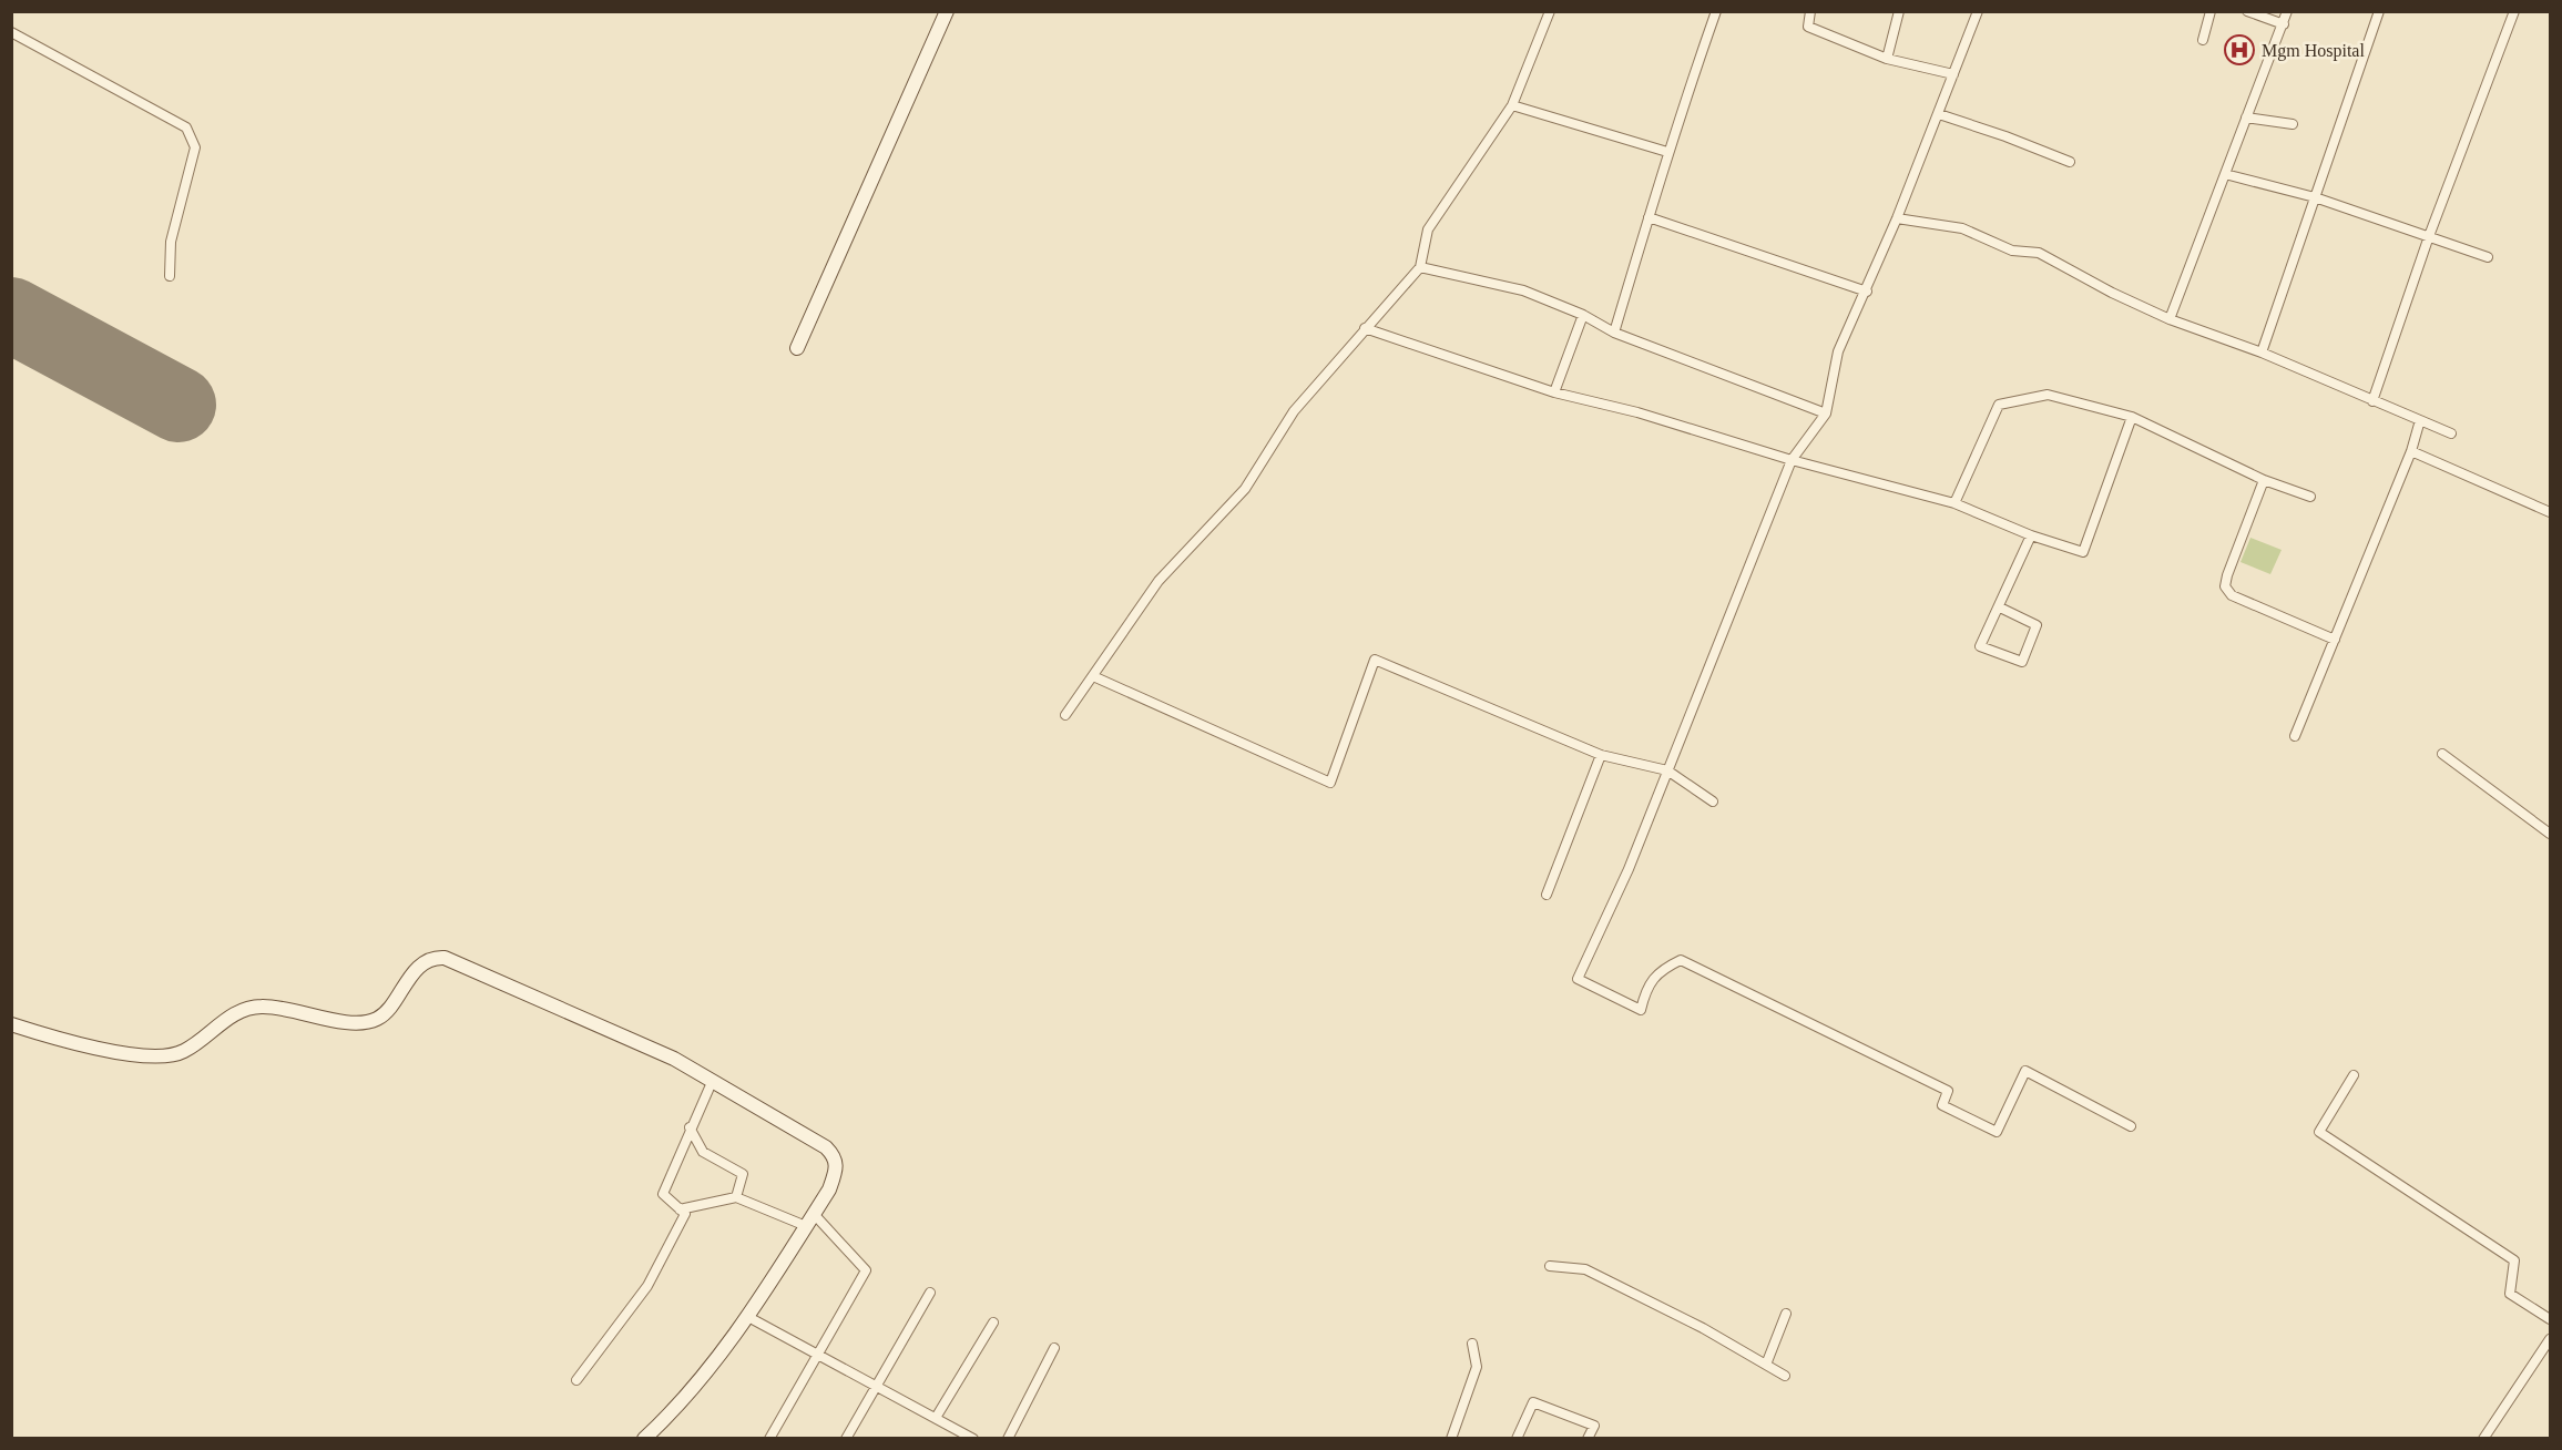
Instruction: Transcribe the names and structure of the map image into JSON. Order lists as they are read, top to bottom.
{
  "places": {
    "hospital": ["Mgm Hospital"]
  }
}
